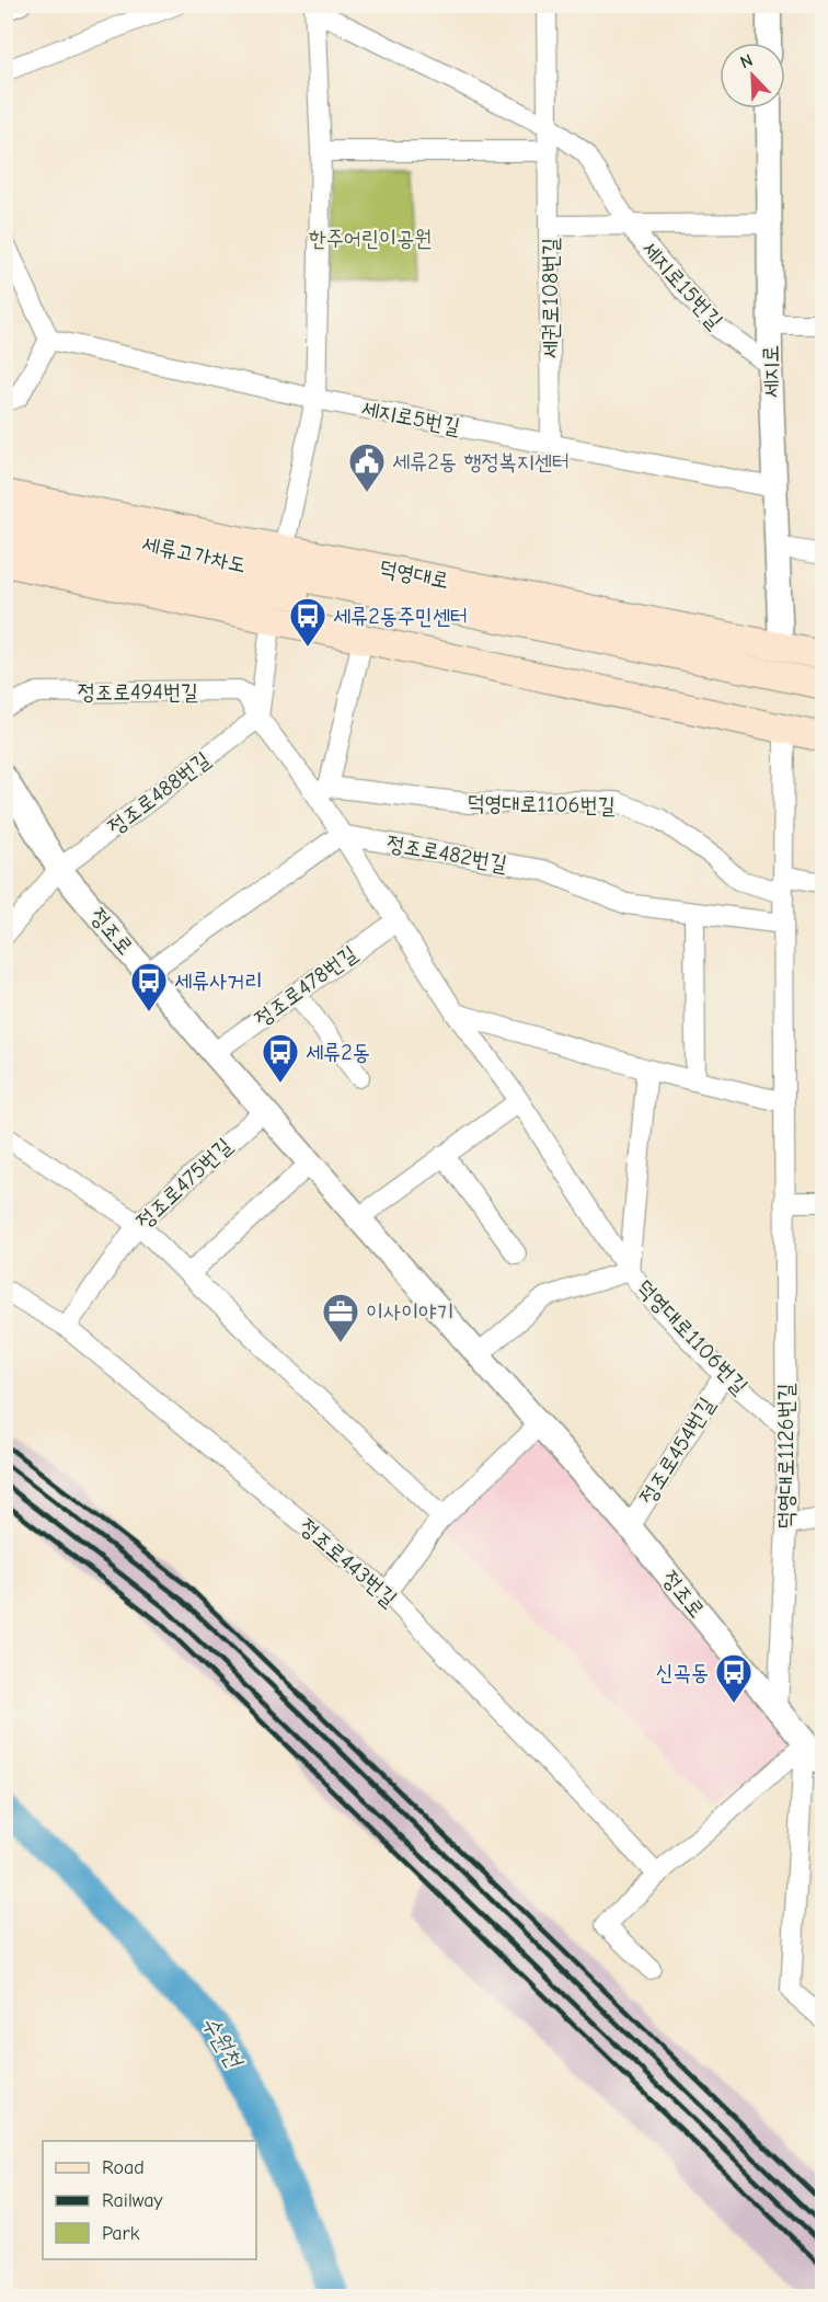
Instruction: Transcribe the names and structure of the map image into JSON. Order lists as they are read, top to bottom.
{
  "streets": {
    "main road": ["세류고가차도", "덕영대로"],
    "street": [
      "세지로15번길",
      "세권로108번길",
      "세지로",
      "세지로5번길",
      "정조로494번길",
      "정조로488번길",
      "덕영대로1106번길",
      "정조로482번길",
      "정조로",
      "정조로478번길",
      "정조로475번길",
      "정조로454번길",
      "덕영대로1126번길",
      "정조로443번길"
    ]
  },
  "crossings": [
    ["세지로15번길", "세권로108번길"],
    ["세지로15번길", "세지로"],
    ["세권로108번길", "세지로5번길"],
    ["세지로", "세지로5번길"],
    ["세지로", "덕영대로"],
    ["세류고가차도", "덕영대로"],
    ["정조로494번길", "정조로488번길"],
    ["정조로494번길", "덕영대로1106번길"],
    ["정조로488번길", "덕영대로1106번길"],
    ["정조로488번길", "정조로"],
    ["덕영대로1106번길", "정조로482번길"],
    ["덕영대로1106번길", "정조로478번길"],
    ["덕영대로1106번길", "정조로454번길"],
    ["덕영대로1106번길", "덕영대로1126번길"],
    ["정조로482번길", "덕영대로1126번길"],
    ["정조로", "정조로478번길"],
    ["정조로", "정조로475번길"],
    ["정조로", "정조로454번길"],
    ["정조로", "덕영대로1126번길"],
    ["정조로475번길", "정조로443번길"]
  ],
  "water": ["수원천"],
  "parks": ["한주어린이공원"],
  "places": {
    "public building": ["세류2동 행정복지센터"],
    "bus stop": [
      "세류2동주민센터",
      "세류사거리",
      "세류2동",
      "신곡동"
    ],
    "office": ["이사이야기"]
  },
  "legend": ["Road", "Railway", "Park"],
  "north": "top left"
}
